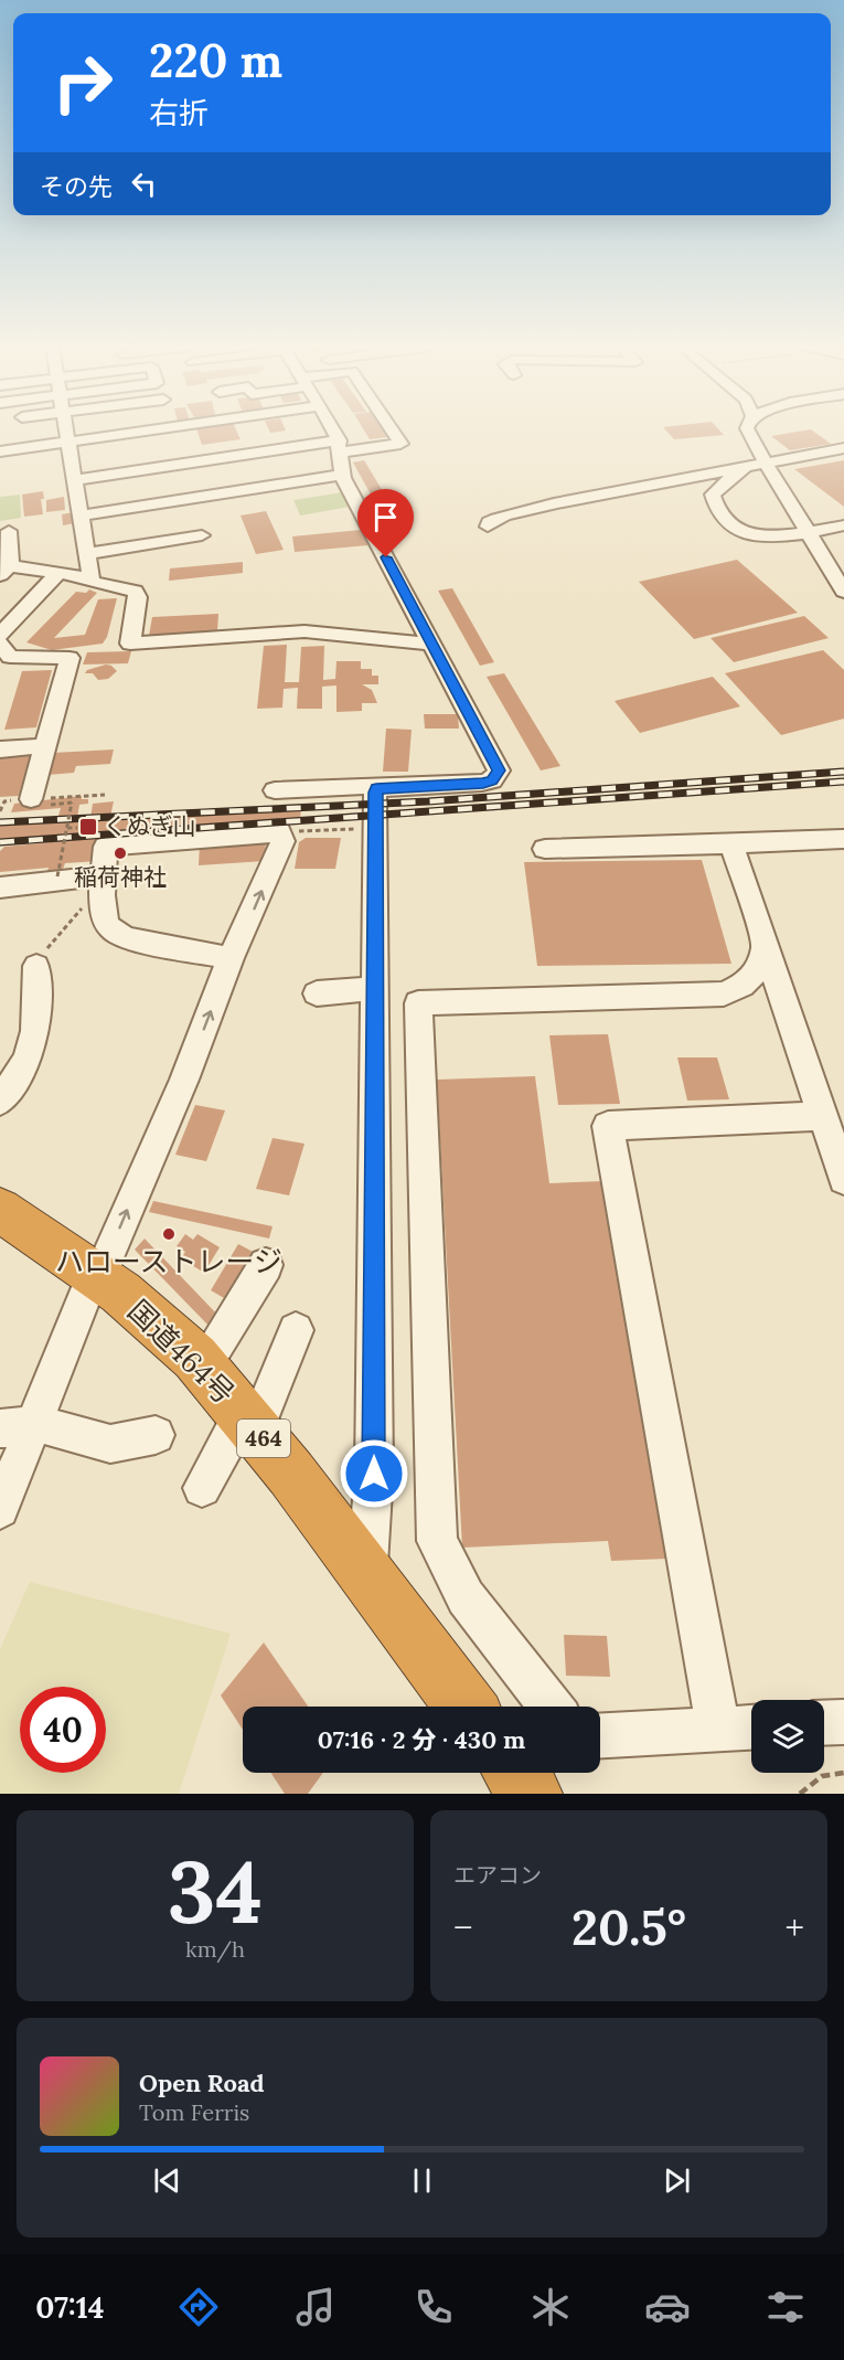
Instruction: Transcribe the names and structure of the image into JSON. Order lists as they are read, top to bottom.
{
  "streets": {
    "highway": ["国道464号", "464"]
  },
  "places": {
    "transit": ["くぬぎ山"],
    "other": ["稲荷神社", "ハローストレージ"]
  },
  "page": {
    "turn": ["220 m", "右折"],
    "then": "その先",
    "limit": "40",
    "trip": "07:16 · 2 分 · 430 m",
    "tile": [
      ["34", "km/h"],
      "エアコン"
    ],
    "heat": ["−", "20.5°", "+"],
    "song": ["Open Road", "Tom Ferris"],
    "tabs": "07:14"
  }
}
